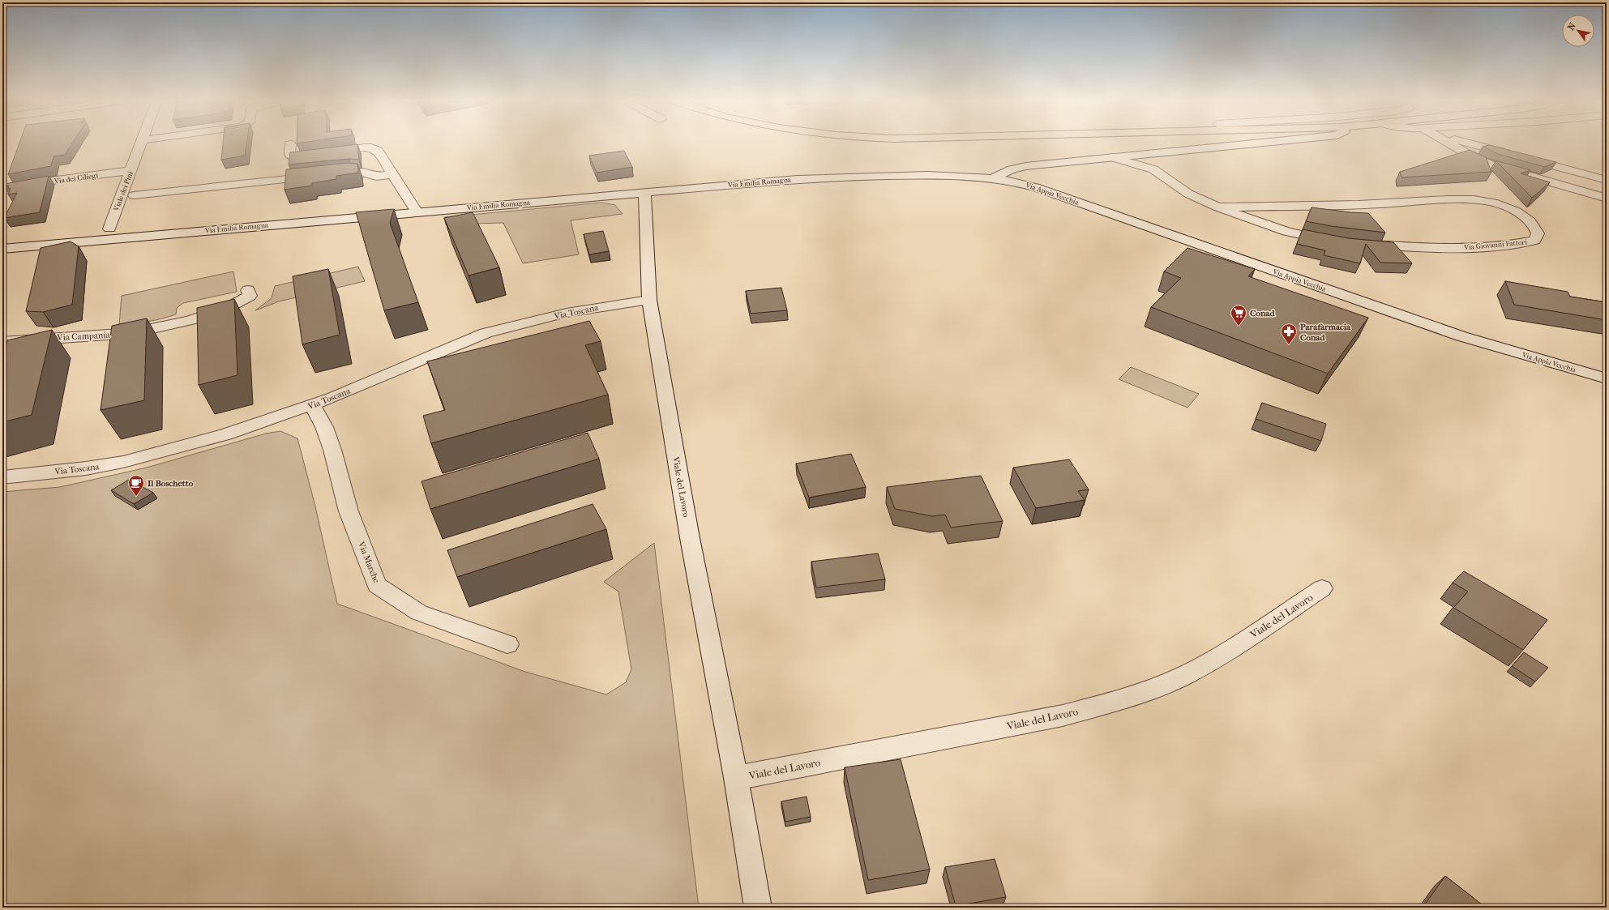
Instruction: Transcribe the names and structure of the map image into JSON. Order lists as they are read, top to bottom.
{
  "streets": {
    "street": [
      "Via dei Ciliegi",
      "Via Emilia Romagna",
      "Viale dei Pini",
      "Via Appia Vecchia",
      "Via Giovanni Fattori",
      "Via Toscana",
      "Via Campania",
      "Viale del Lavoro",
      "Via Marche"
    ]
  },
  "crossings": [
    ["Via dei Ciliegi", "Viale dei Pini"],
    ["Via Emilia Romagna", "Via Appia Vecchia"],
    ["Via Emilia Romagna", "Viale del Lavoro"],
    ["Via Toscana", "Viale del Lavoro"],
    ["Via Toscana", "Via Marche"]
  ],
  "places": {
    "supermarket": ["Conad"],
    "pharmacy": ["Parafarmacia Conad"],
    "cafe": ["Il Boschetto"]
  },
  "north": "top left"
}
